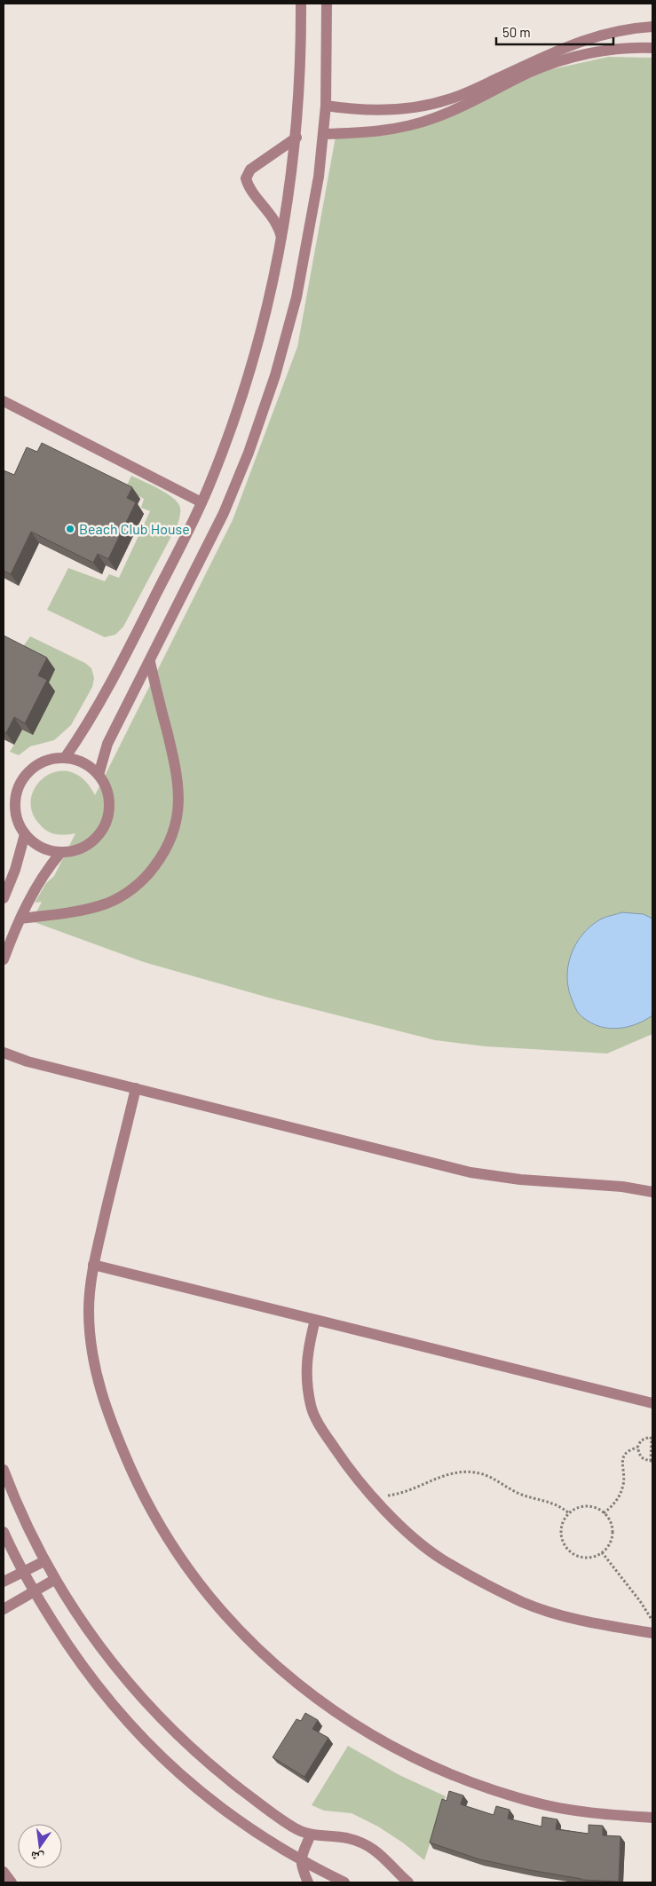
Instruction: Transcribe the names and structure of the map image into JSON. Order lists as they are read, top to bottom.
{
  "places": ["Beach Club House"],
  "scale_bar": "50 m",
  "north": "bottom"
}
